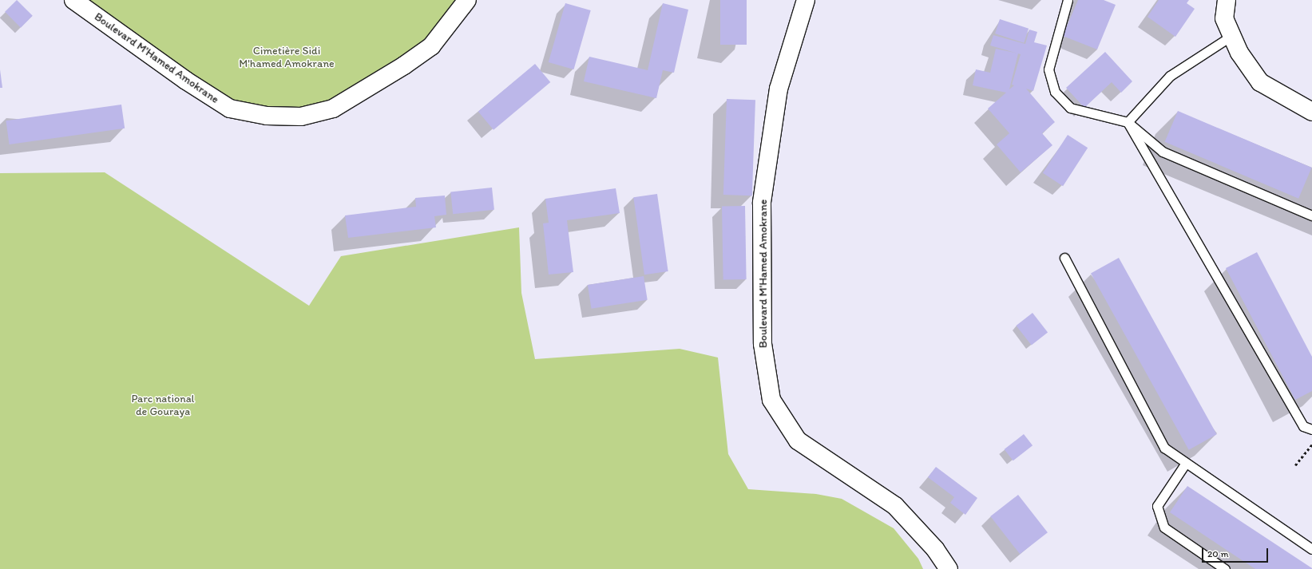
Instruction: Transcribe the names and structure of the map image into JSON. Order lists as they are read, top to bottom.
{
  "streets": {
    "main road": ["Boulevard M'Hamed Amokrane"]
  },
  "parks": ["Cimetière Sidi M'hamed Amokrane", "Parc national de Gouraya"],
  "scale_bar": "20 m"
}
